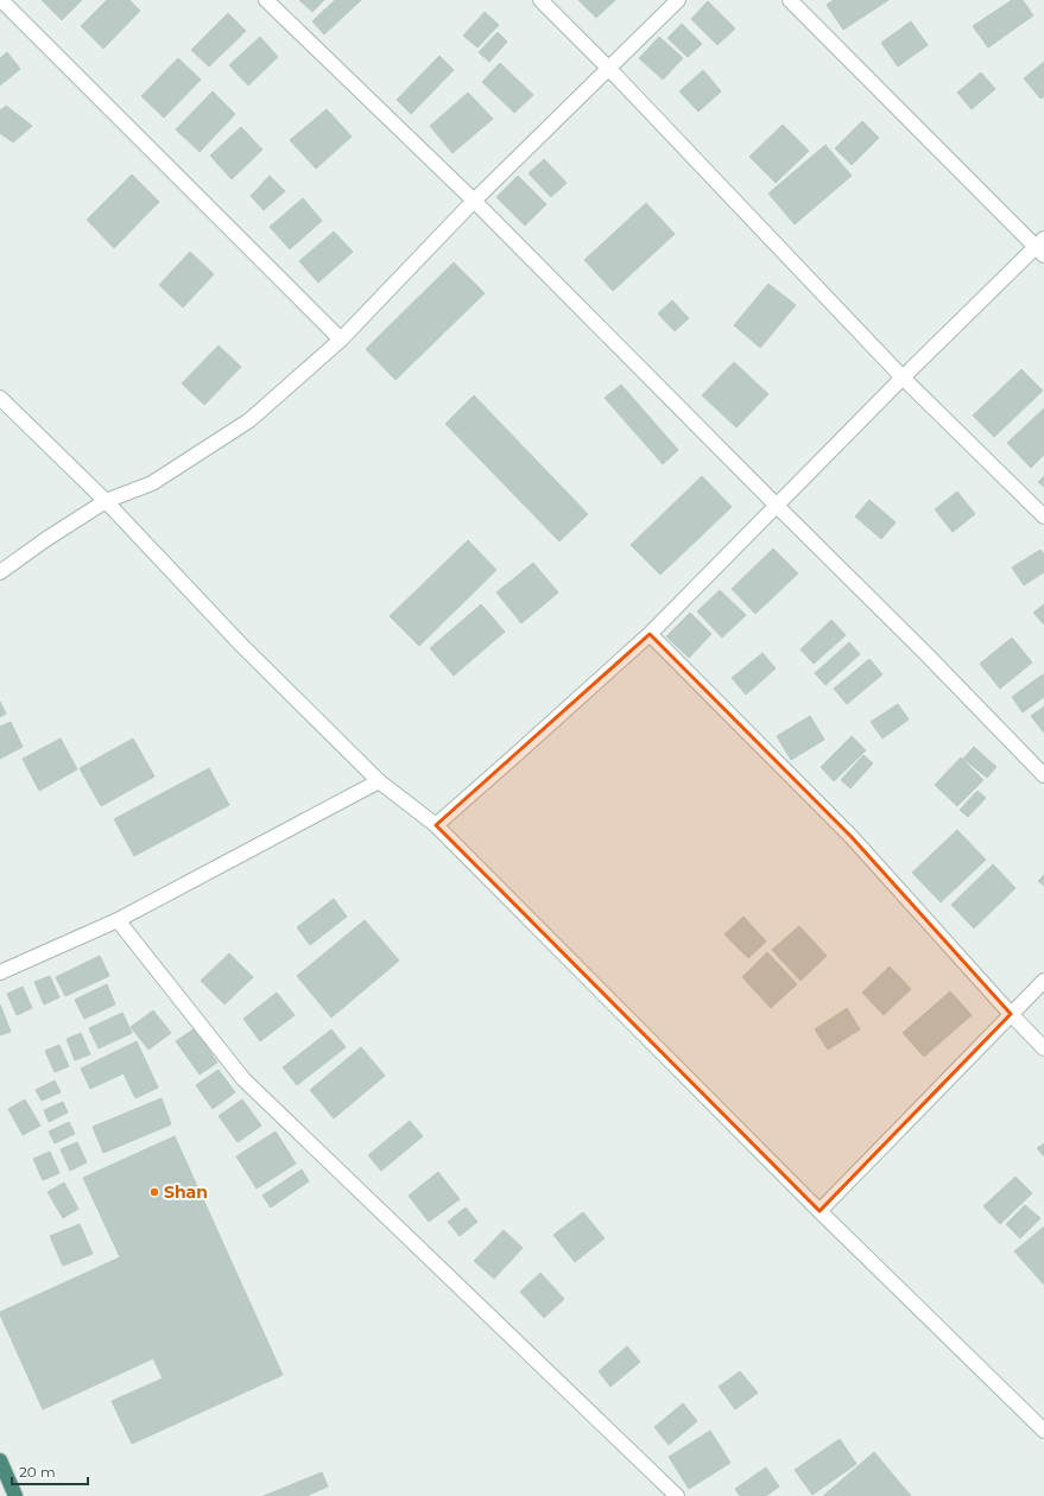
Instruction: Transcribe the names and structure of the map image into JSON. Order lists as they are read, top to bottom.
{
  "places": ["Shan"],
  "scale_bar": "20 m"
}
